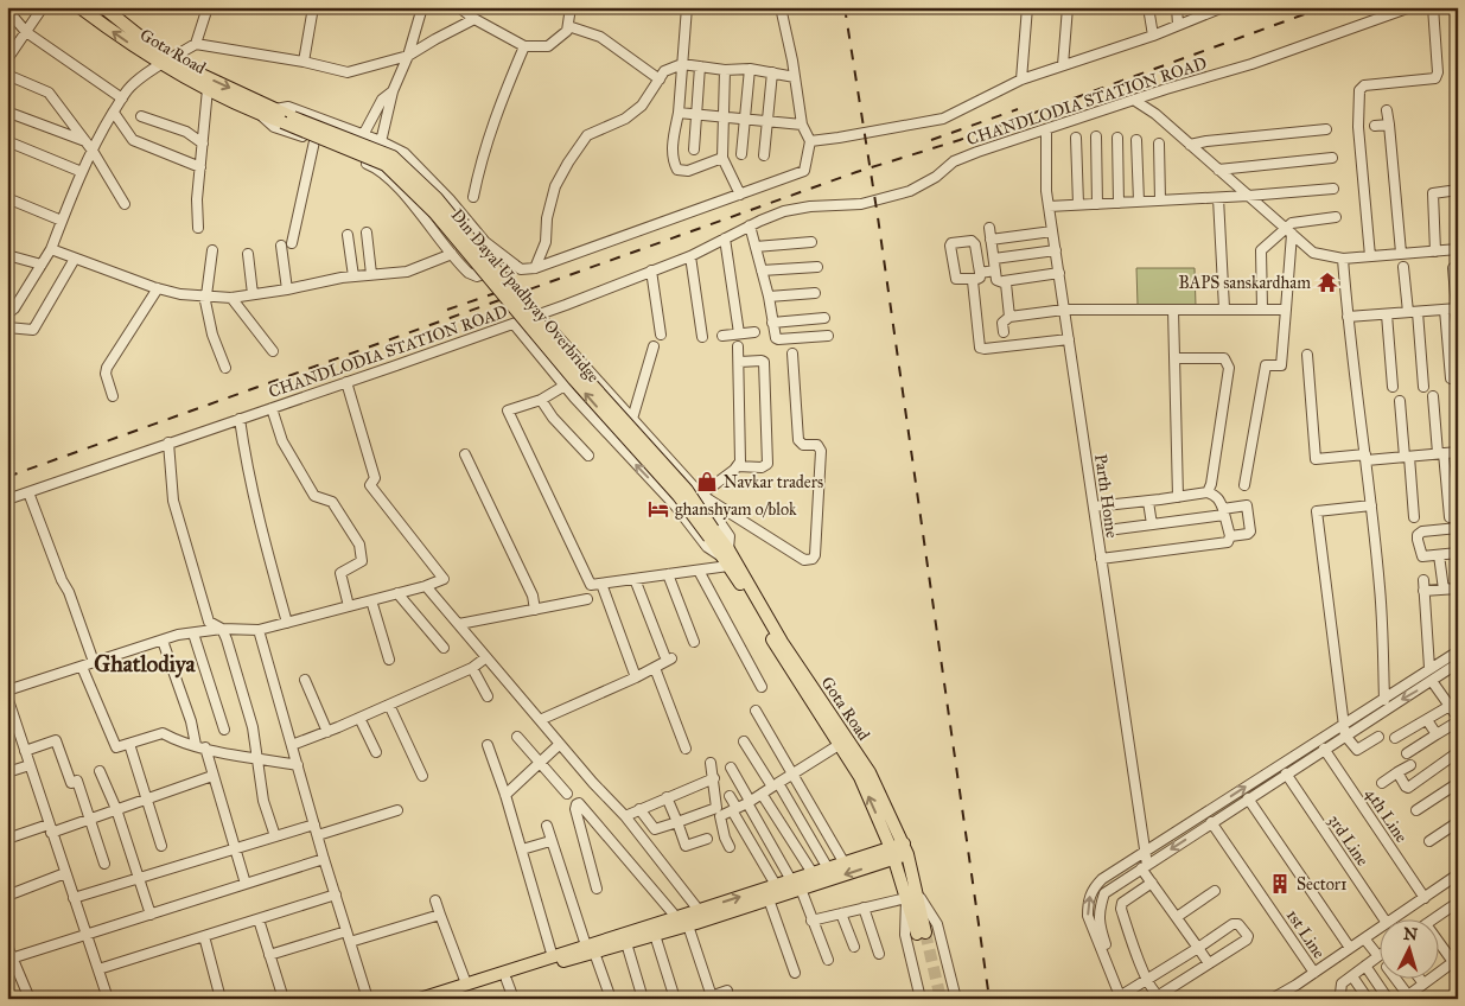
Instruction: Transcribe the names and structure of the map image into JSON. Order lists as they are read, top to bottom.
{
  "streets": {
    "main road": ["Gota Road", "Din Dayal Upadhyay Overbridge"],
    "street": [
      "CHANDLODIA STATION ROAD",
      "Parth Home",
      "4th Line",
      "3rd Line",
      "1st Line"
    ]
  },
  "crossings": [
    ["Gota Road", "Din Dayal Upadhyay Overbridge"],
    ["CHANDLODIA STATION ROAD", "Parth Home"]
  ],
  "districts": ["Ghatlodiya"],
  "places": {
    "temple": ["BAPS sanskardham"],
    "shop": ["Navkar traders"],
    "hotel": ["ghanshyam o/blok"],
    "building": ["Sector1"]
  },
  "north": "top"
}
